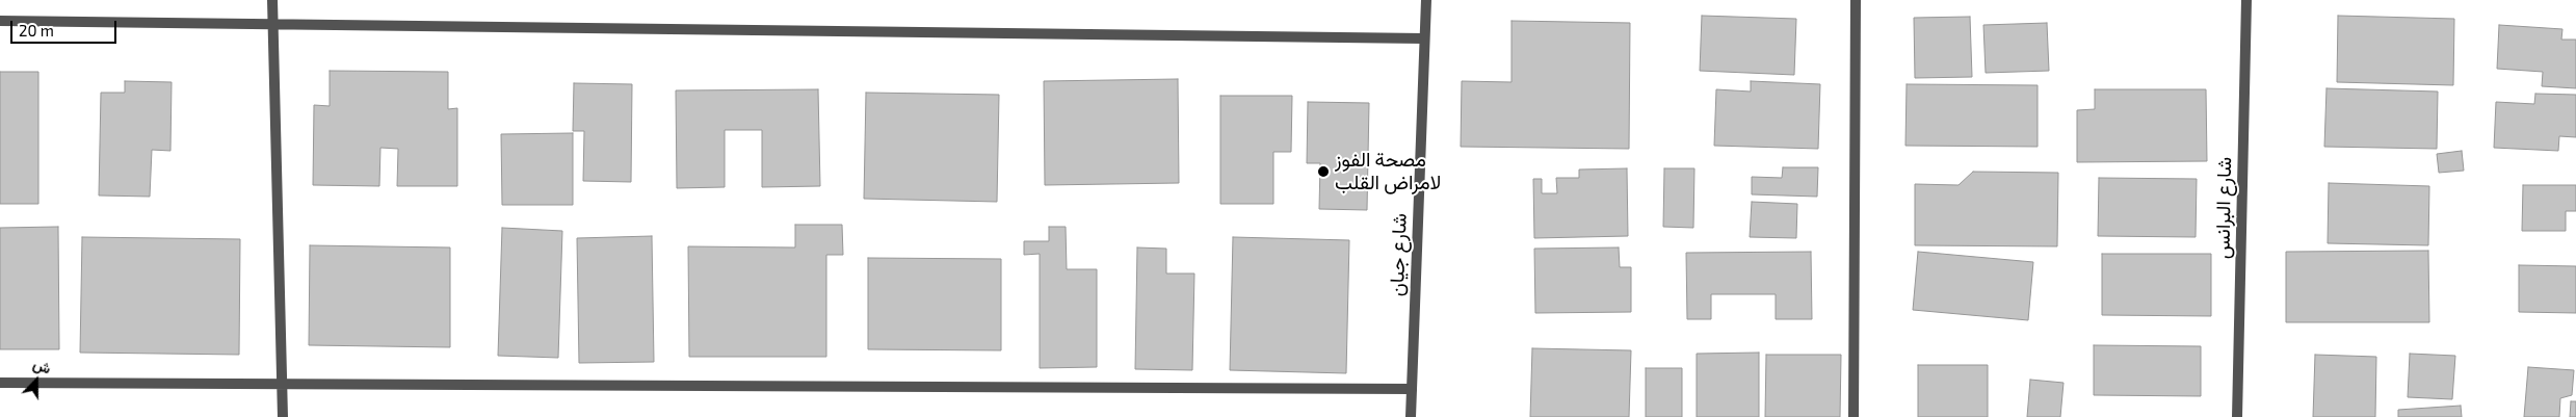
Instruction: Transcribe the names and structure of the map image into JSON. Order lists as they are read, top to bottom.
{
  "streets": {
    "street": ["شارع البرانس", "شارع جيان"]
  },
  "places": ["مصحة الفوز لامراض القلب"],
  "scale_bar": "20 m",
  "north": "top"
}
